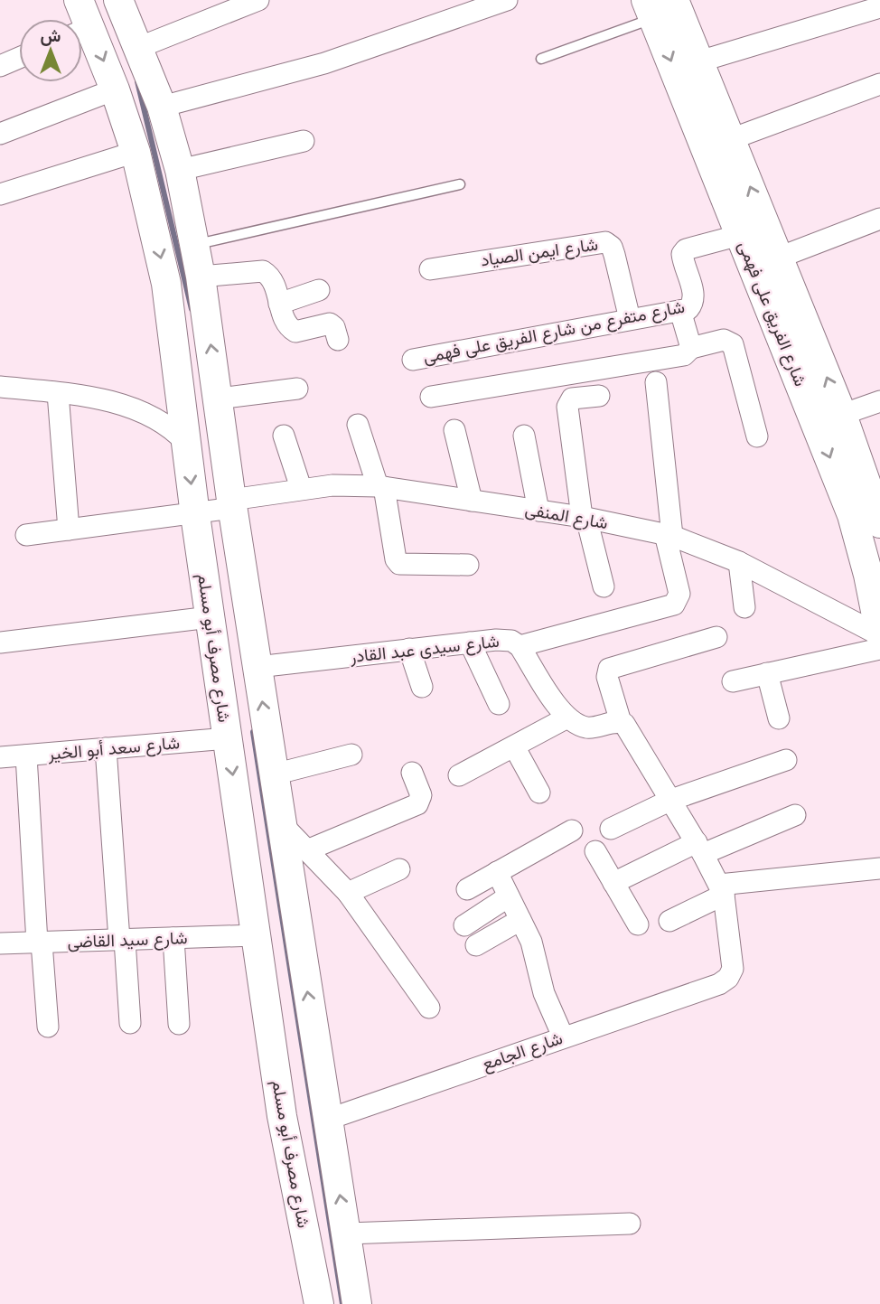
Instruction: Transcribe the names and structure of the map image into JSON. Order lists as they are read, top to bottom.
{
  "streets": {
    "street": [
      "شارع ايمن الصياد",
      "شارع الفريق على فهمى",
      "شارع متفرع من شارع الفريق على فهمى",
      "شارع المنفى",
      "شارع مصرف أبو مسلم",
      "شارع سيدى عبد القادر",
      "شارع سعد أبو الخير",
      "شارع سيد القاضى",
      "شارع الجامع"
    ]
  },
  "crossings": [
    ["شارع ايمن الصياد", "شارع متفرع من شارع الفريق على فهمى"],
    ["شارع الفريق على فهمى", "شارع متفرع من شارع الفريق على فهمى"],
    ["شارع الفريق على فهمى", "شارع المنفى"],
    ["شارع المنفى", "شارع مصرف أبو مسلم"],
    ["شارع مصرف أبو مسلم", "شارع سعد أبو الخير"],
    ["شارع مصرف أبو مسلم", "شارع سيد القاضى"]
  ],
  "north": "top"
}
